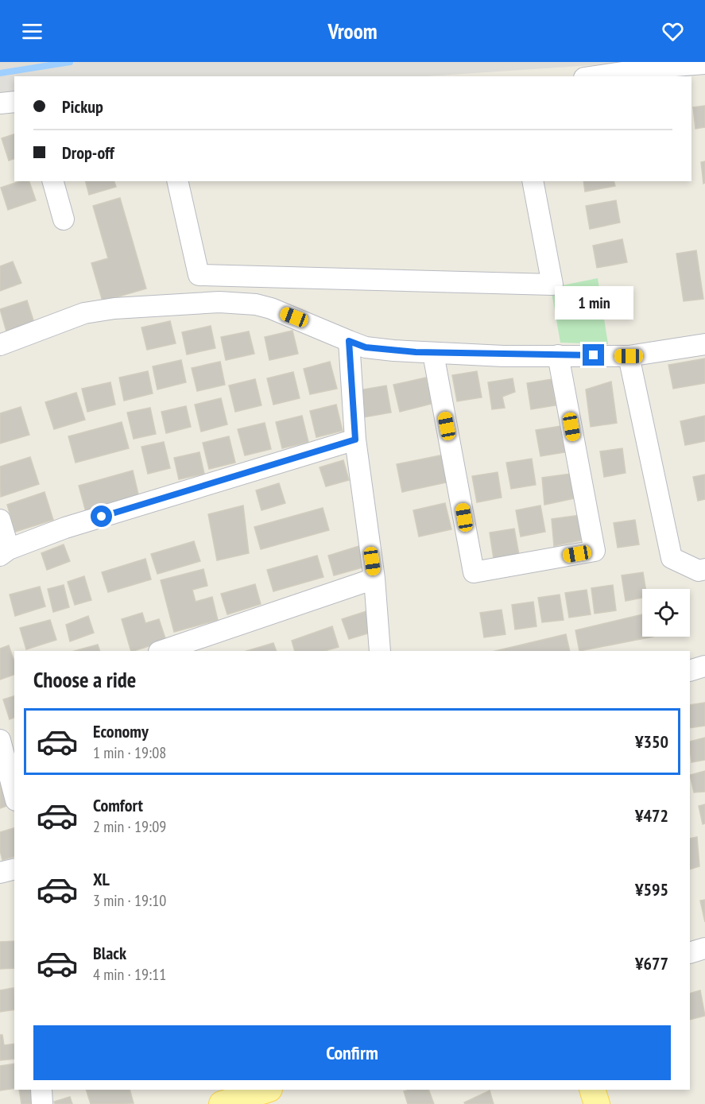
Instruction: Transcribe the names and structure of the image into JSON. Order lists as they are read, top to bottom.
{
  "page": {
    "header": "Vroom",
    "banner": ["Pickup", "Drop-off"],
    "bubble": "1 min",
    "heading": "Choose a ride",
    "list": [
      {
        "name": "Economy",
        "note": "1 min · 19:08",
        "value": "¥350"
      },
      {
        "name": "Comfort",
        "note": "2 min · 19:09",
        "value": "¥472"
      },
      {
        "name": "XL",
        "note": "3 min · 19:10",
        "value": "¥595"
      },
      {
        "name": "Black",
        "note": "4 min · 19:11",
        "value": "¥677"
      }
    ],
    "buttons": "Confirm"
  }
}
